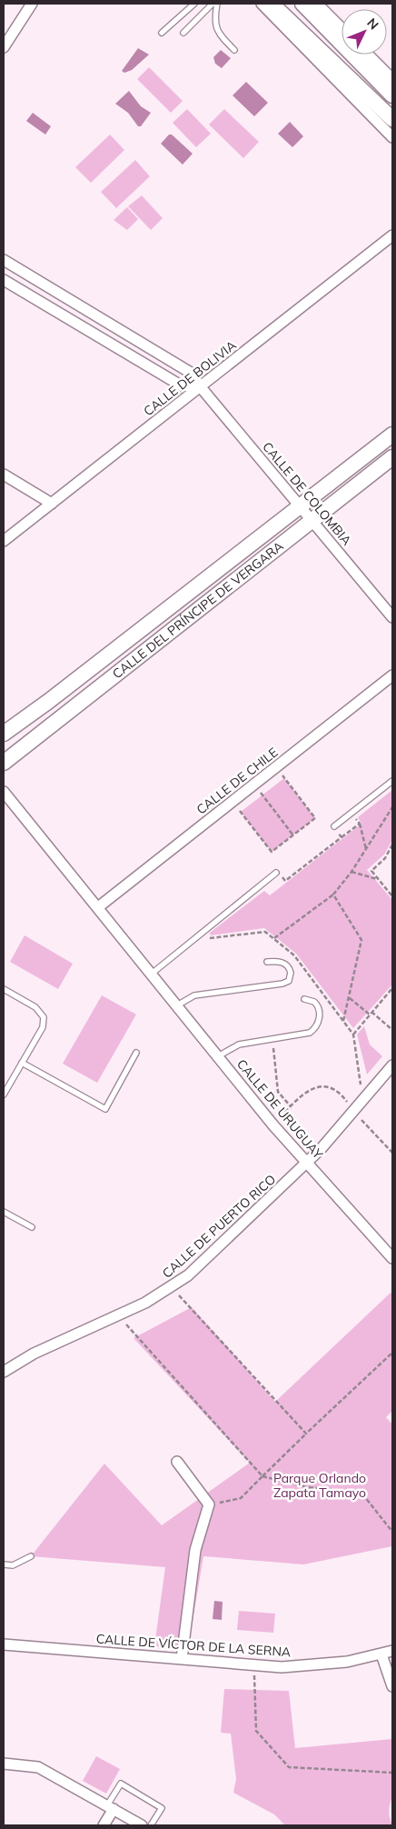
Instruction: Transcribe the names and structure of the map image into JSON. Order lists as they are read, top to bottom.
{
  "streets": {
    "main road": ["CALLE DEL PRÍNCIPE DE VERGARA"],
    "street": [
      "CALLE DE BOLIVIA",
      "CALLE DE COLOMBIA",
      "CALLE DE CHILE",
      "CALLE DE URUGUAY",
      "CALLE DE PUERTO RICO",
      "CALLE DE VÍCTOR DE LA SERNA"
    ]
  },
  "crossings": [
    ["CALLE DE BOLIVIA", "CALLE DE COLOMBIA"],
    ["CALLE DE COLOMBIA", "CALLE DEL PRÍNCIPE DE VERGARA"],
    ["CALLE DE CHILE", "CALLE DE URUGUAY"],
    ["CALLE DE URUGUAY", "CALLE DE PUERTO RICO"]
  ],
  "parks": ["Parque Orlando Zapata Tamayo"],
  "north": "top right"
}
